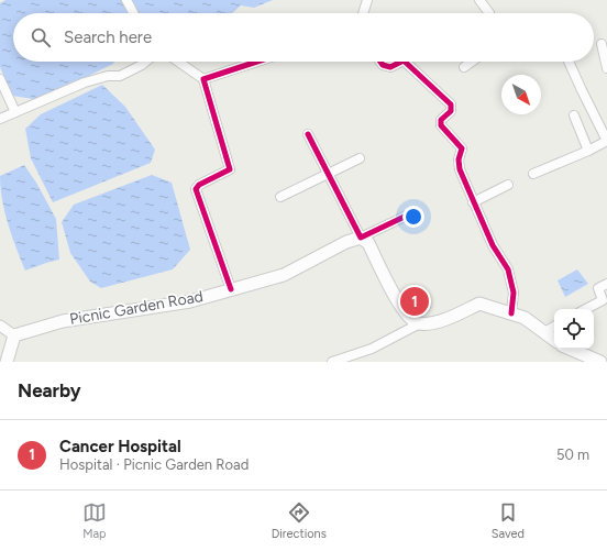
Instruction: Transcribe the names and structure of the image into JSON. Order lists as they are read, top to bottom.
{
  "streets": {
    "main road": ["Picnic Garden Road"]
  },
  "north": "bottom right",
  "page": {
    "search": "Search here",
    "pins": "1",
    "heading": "Nearby",
    "list": [
      {
        "mark": "1",
        "name": "Cancer Hospital",
        "note": "Hospital · Picnic Garden Road",
        "value": "50 m"
      }
    ],
    "nav": ["Map", "Directions", "Saved"]
  }
}
